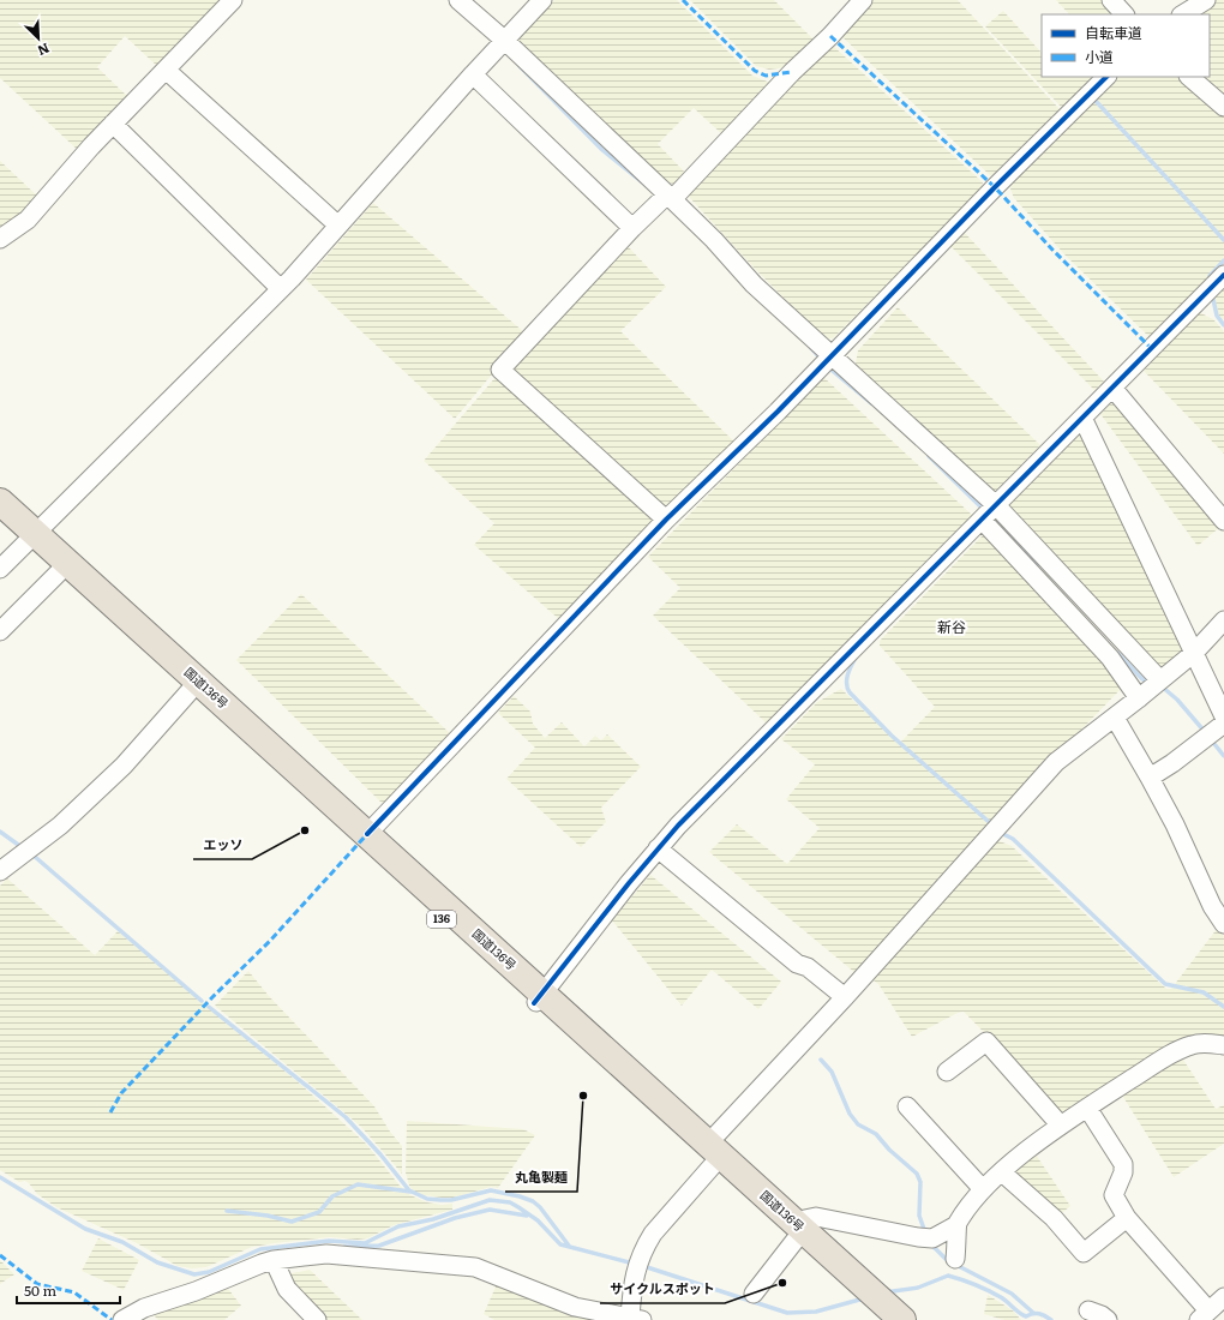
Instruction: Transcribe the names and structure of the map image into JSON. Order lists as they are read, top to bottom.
{
  "streets": {
    "highway": ["国道136号", "136"]
  },
  "districts": ["新谷"],
  "places": ["エッソ", "丸亀製麺", "サイクルスポット"],
  "legend": ["自転車道", "小道"],
  "scale_bar": "50 m",
  "north": "bottom right"
}
